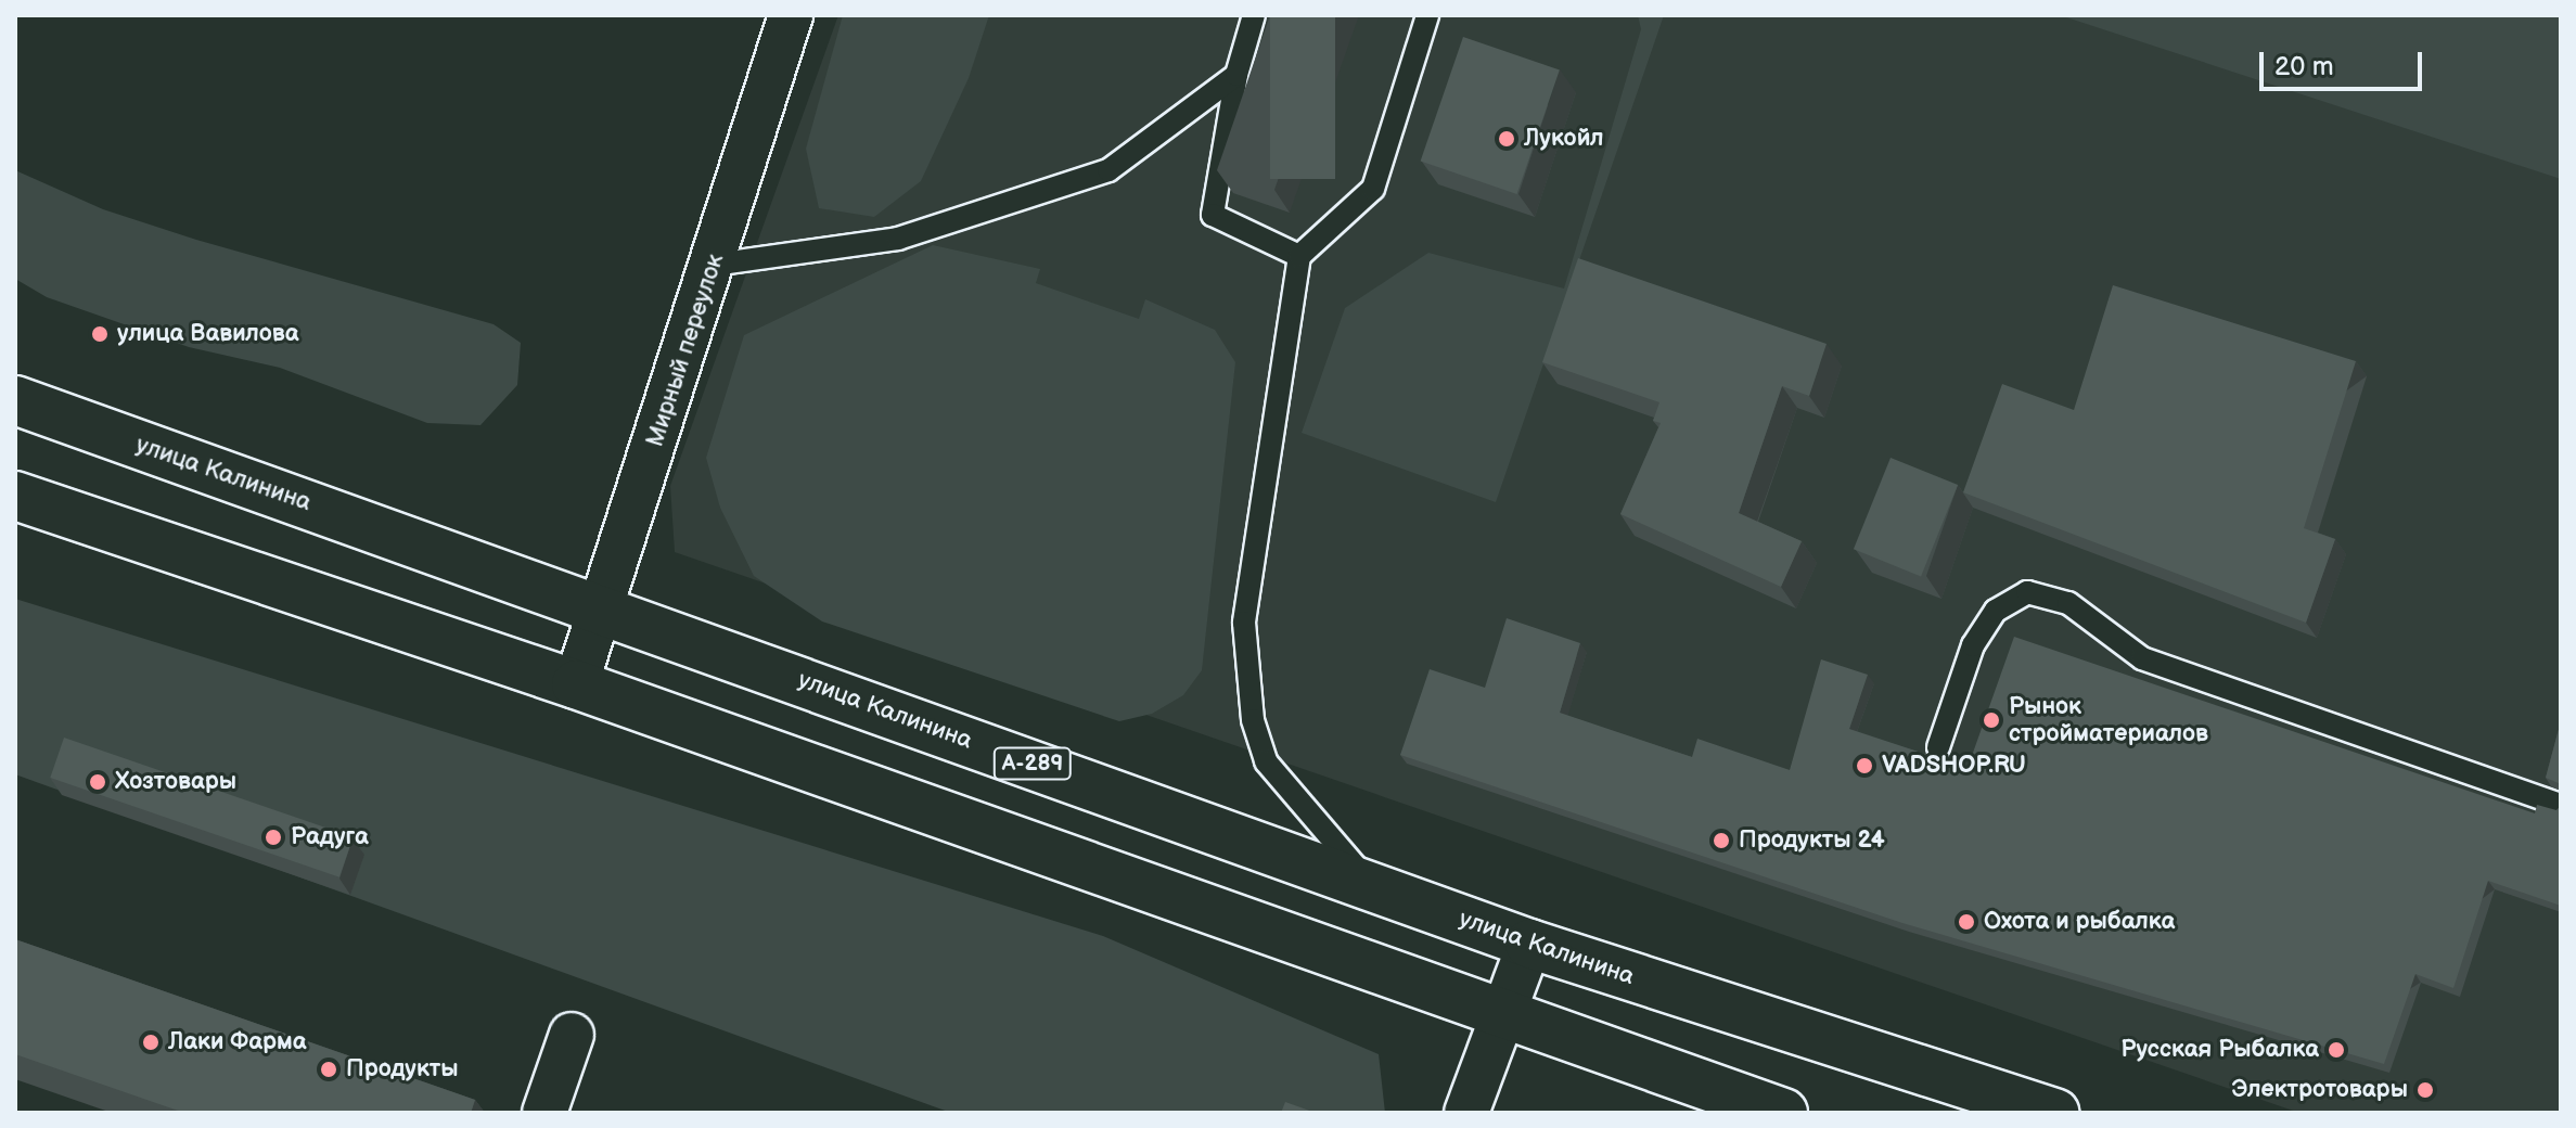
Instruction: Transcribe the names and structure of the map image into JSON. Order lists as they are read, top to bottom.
{
  "streets": {
    "highway": ["улица Калинина", "А-289"],
    "street": ["Мирный переулок"]
  },
  "crossings": [
    ["Мирный переулок", "улица Калинина"]
  ],
  "places": [
    "Лукойл",
    "улица Вавилова",
    "Рынок стройматериалов",
    "VADSHOP.RU",
    "Хозтовары",
    "Радуга",
    "Продукты 24",
    "Охота и рыбалка",
    "Лаки Фарма",
    "Русская Рыбалка",
    "Продукты",
    "Электротовары"
  ],
  "scale_bar": "20 m"
}
